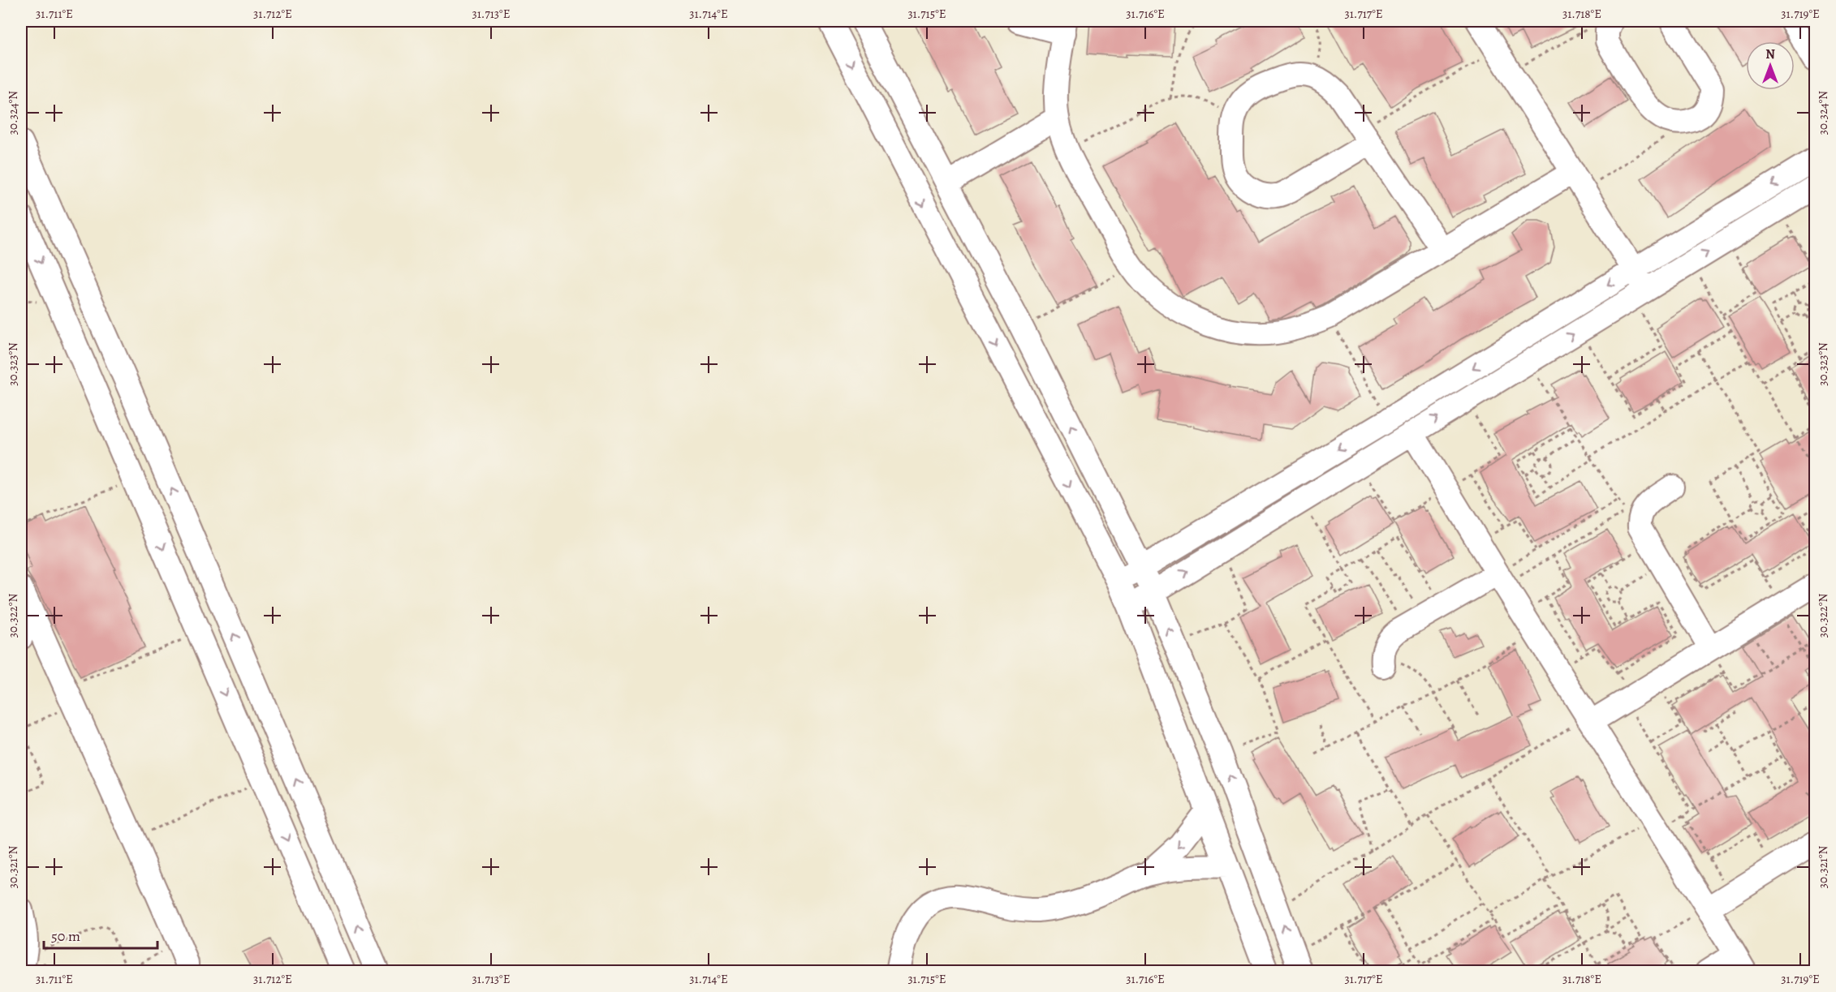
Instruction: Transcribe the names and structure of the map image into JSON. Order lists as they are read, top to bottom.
{
  "scale_bar": "50 m",
  "north": "top",
  "coordinates": [
    "31.711°E",
    "31.712°E",
    "31.713°E",
    "31.714°E",
    "31.715°E",
    "31.716°E",
    "31.717°E",
    "31.718°E",
    "31.719°E",
    "30.324°N",
    "30.323°N",
    "30.322°N",
    "30.321°N"
  ]
}
